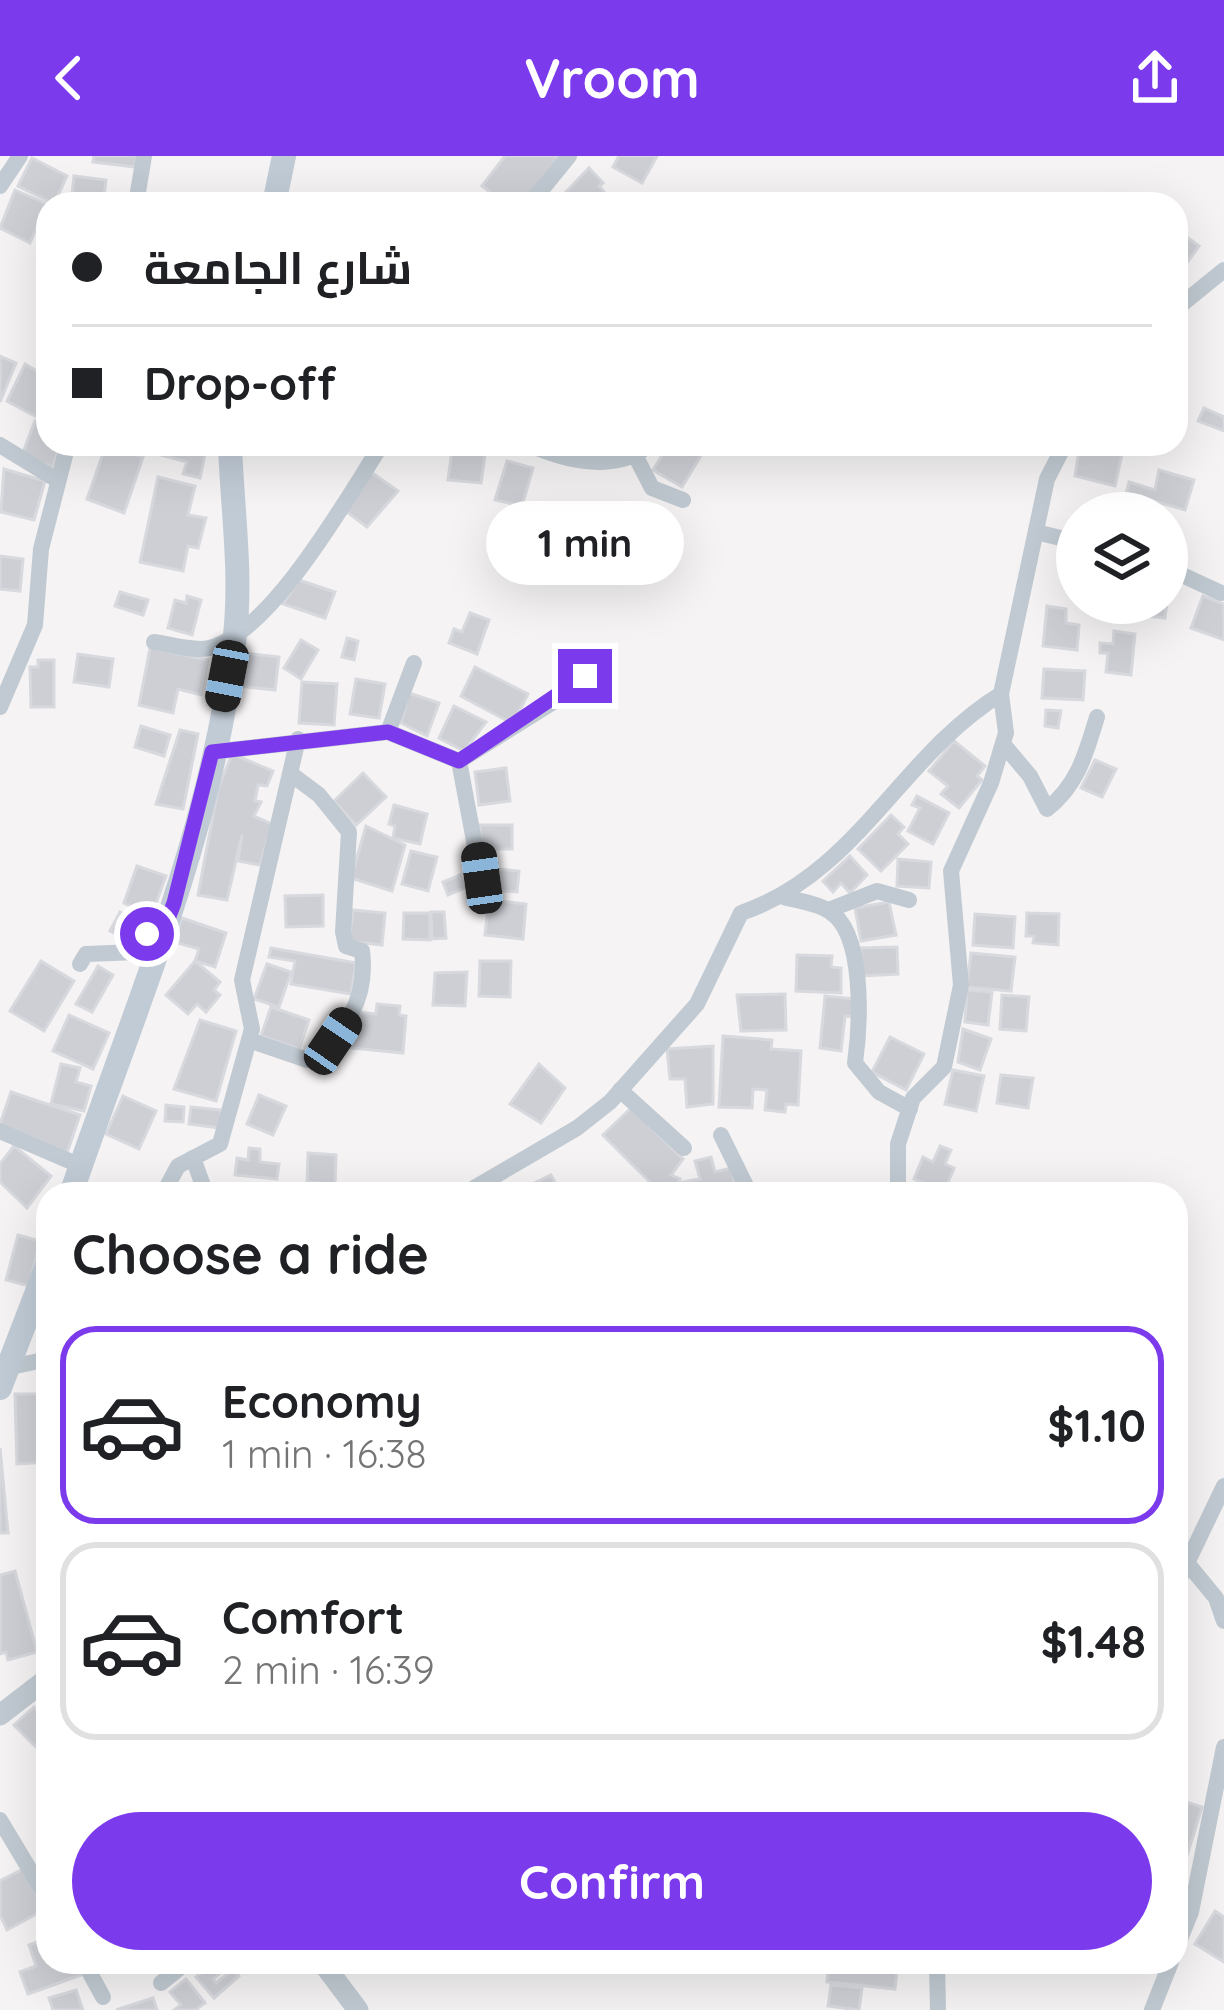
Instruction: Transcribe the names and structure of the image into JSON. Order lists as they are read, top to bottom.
{
  "page": {
    "header": "Vroom",
    "banner": ["شارع الجامعة", "Drop-off"],
    "bubble": "1 min",
    "heading": "Choose a ride",
    "list": [
      {
        "name": "Economy",
        "note": "1 min · 16:38",
        "value": "$1.10"
      },
      {
        "name": "Comfort",
        "note": "2 min · 16:39",
        "value": "$1.48"
      }
    ],
    "buttons": "Confirm"
  }
}
